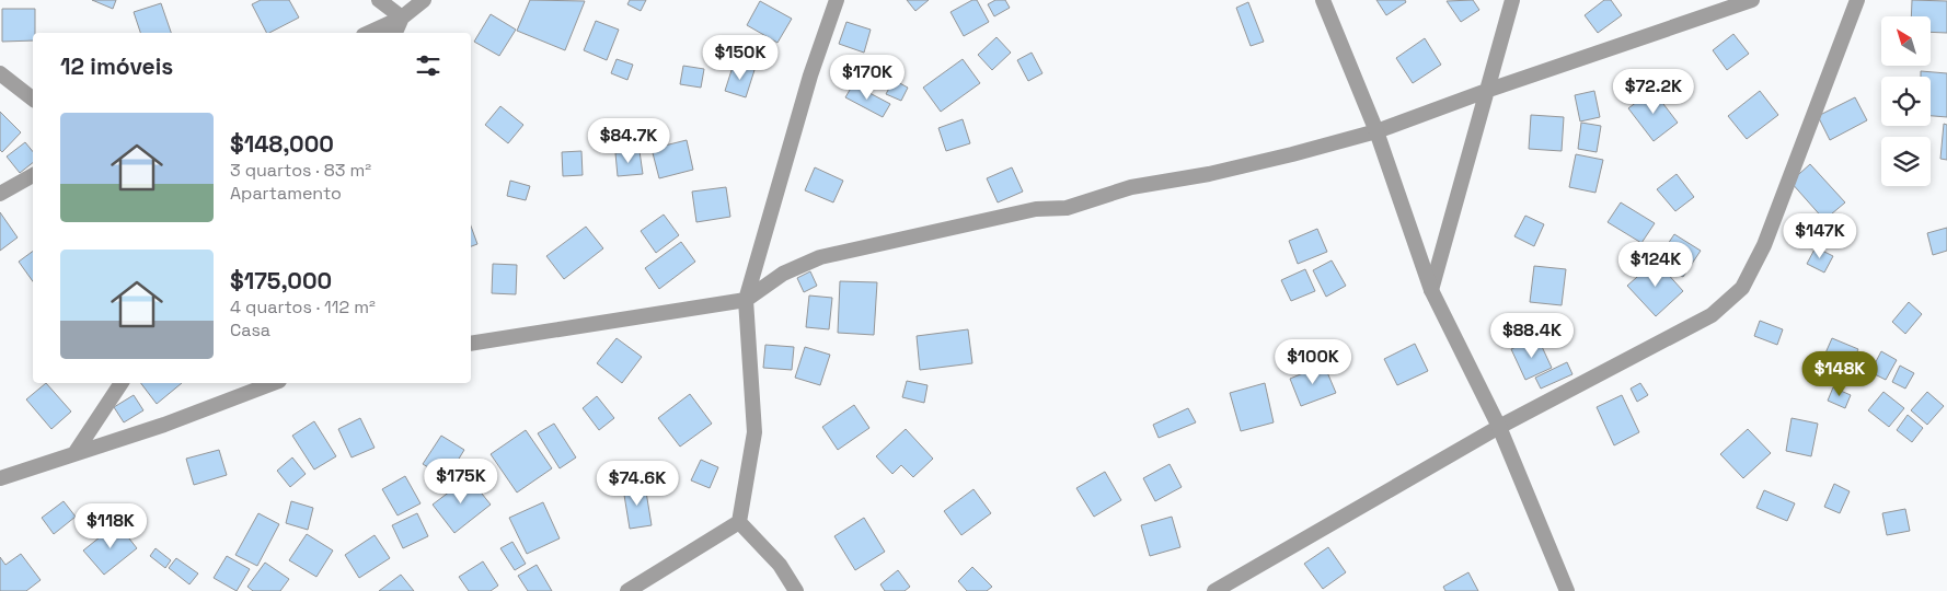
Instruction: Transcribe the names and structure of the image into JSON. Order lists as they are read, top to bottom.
{
  "north": "top left",
  "page": {
    "heading": "12 imóveis",
    "price": [
      "$150K",
      "$170K",
      "$72.2K",
      "$84.7K",
      "$147K",
      "$124K",
      "$88.4K",
      "$100K",
      "$148K",
      "$175K",
      "$74.6K",
      "$118K"
    ],
    "list": [
      {
        "name": "$148,000",
        "note": "3 quartos · 83 m² · Apartamento"
      },
      {
        "name": "$175,000",
        "note": "4 quartos · 112 m² · Casa"
      }
    ]
  }
}
